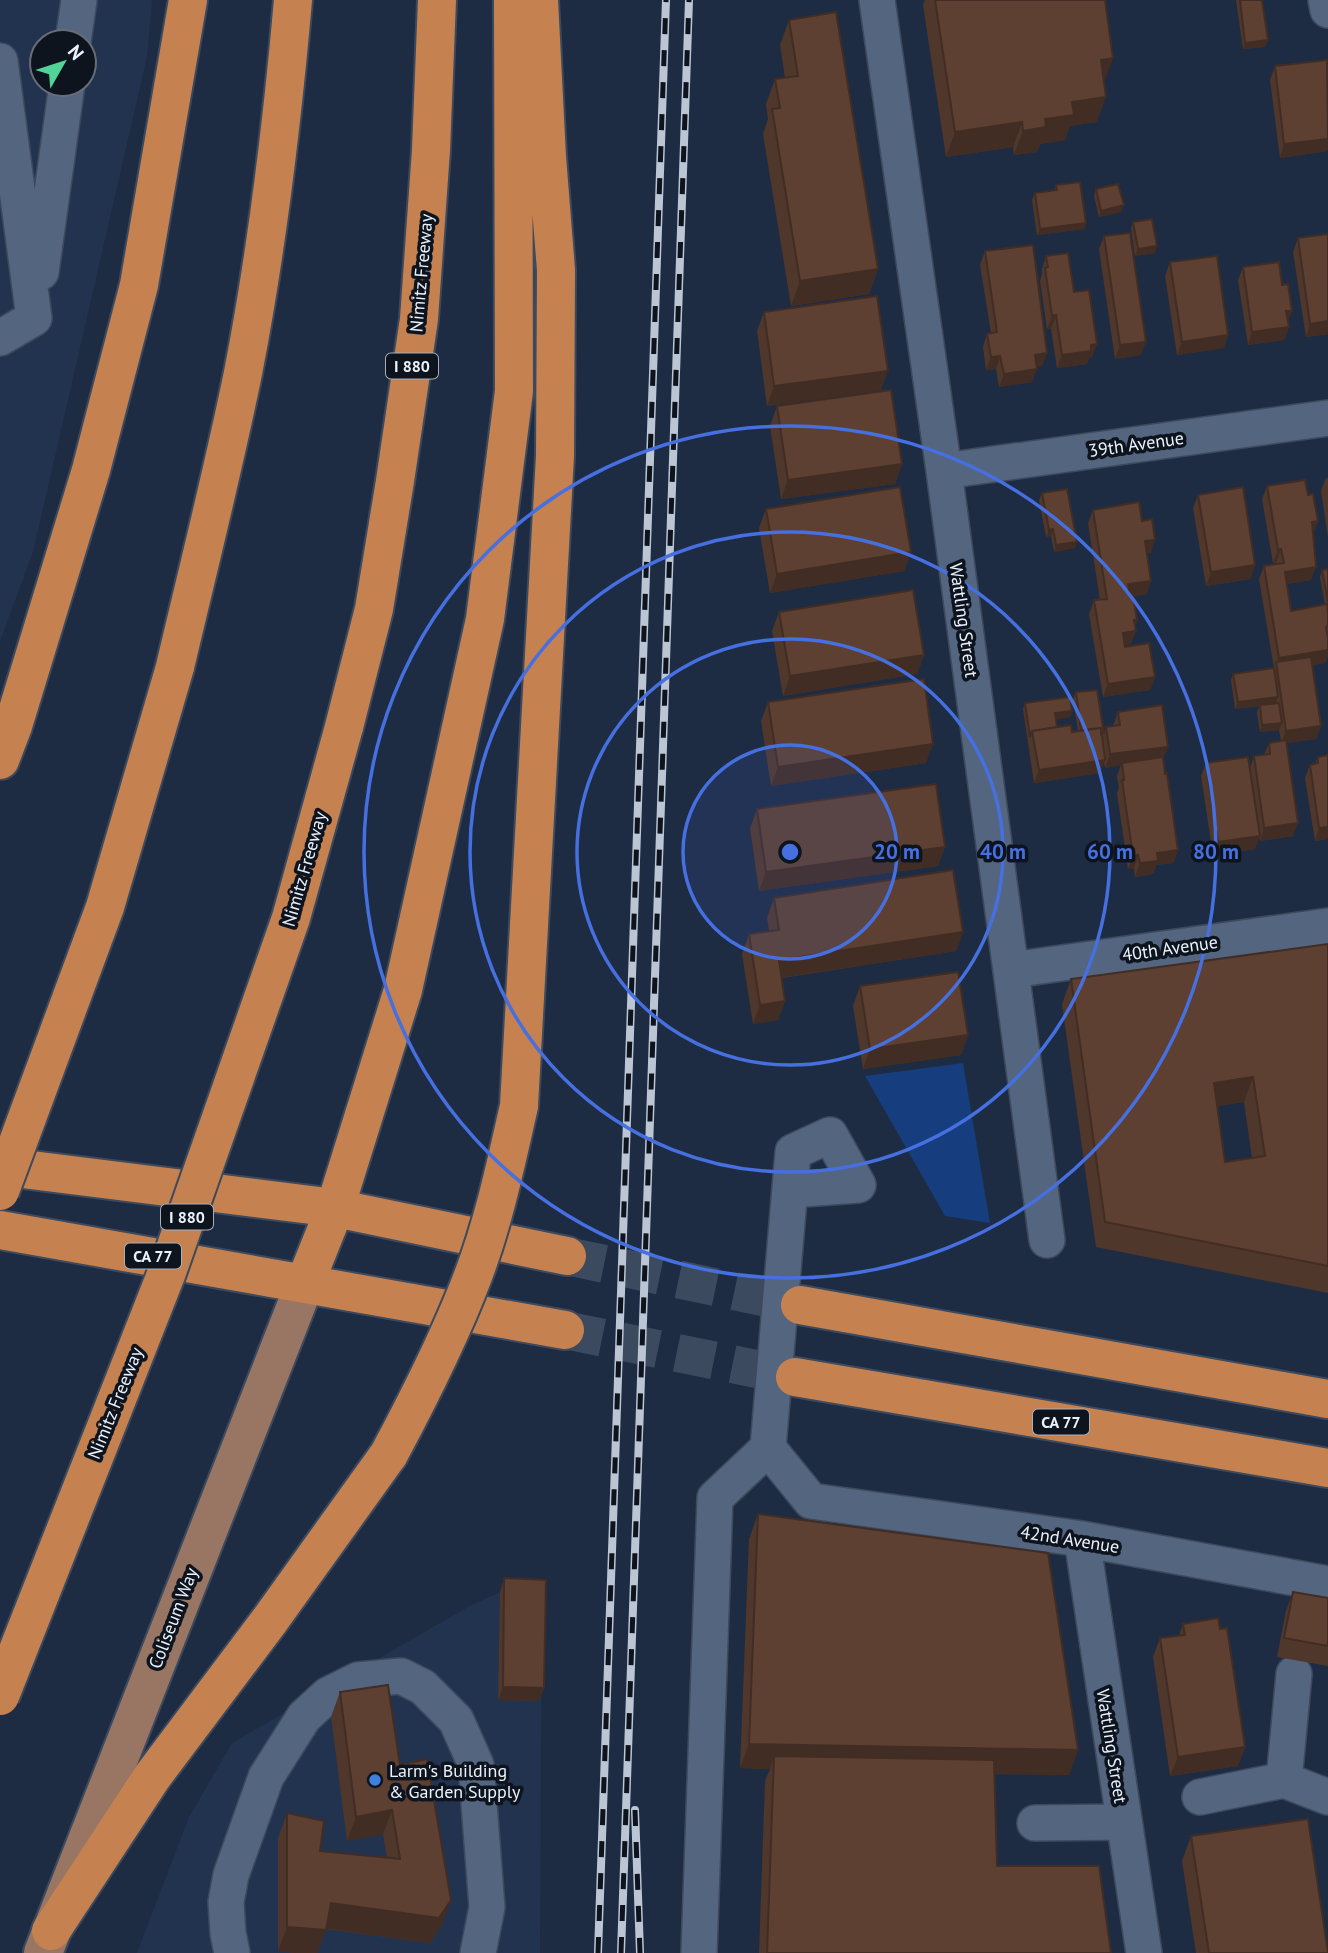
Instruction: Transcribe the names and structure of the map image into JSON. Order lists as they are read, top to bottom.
{
  "streets": {
    "highway": ["Nimitz Freeway", "I 880", "CA 77"],
    "main road": ["Coliseum Way"],
    "street": [
      "39th Avenue",
      "Wattling Street",
      "40th Avenue",
      "42nd Avenue"
    ]
  },
  "crossings": [
    ["39th Avenue", "Wattling Street"],
    ["Wattling Street", "40th Avenue"],
    ["Wattling Street", "42nd Avenue"],
    ["CA 77", "Coliseum Way"]
  ],
  "places": ["Larm's Building & Garden Supply"],
  "north": "top right",
  "rings": [
    "20 m",
    "40 m",
    "60 m",
    "80 m"
  ]
}
